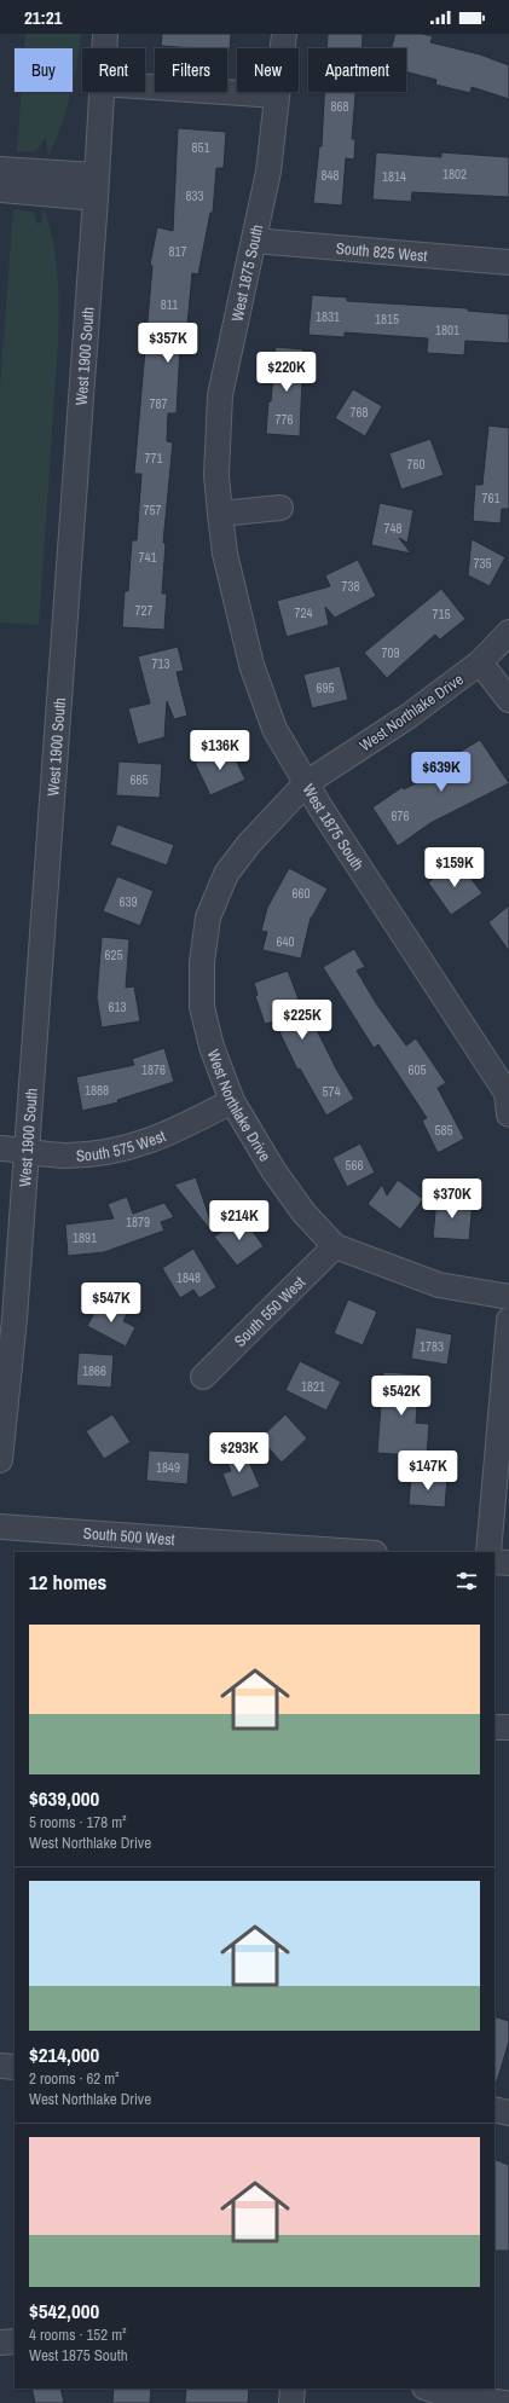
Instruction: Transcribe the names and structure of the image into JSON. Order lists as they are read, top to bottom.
{
  "streets": {
    "street": [
      "South 825 West",
      "West 1875 South",
      "West 1900 South",
      "West Northlake Drive",
      "South 575 West",
      "South 550 West",
      "South 500 West"
    ]
  },
  "crossings": [
    ["South 825 West", "West 1875 South"],
    ["West 1875 South", "West Northlake Drive"],
    ["West 1900 South", "South 575 West"],
    ["West Northlake Drive", "South 575 West"],
    ["West Northlake Drive", "South 550 West"]
  ],
  "house_numbers": [
    "868",
    "851",
    "1802",
    "848",
    "1814",
    "833",
    "817",
    "811",
    "1831",
    "1815",
    "1801",
    "787",
    "768",
    "776",
    "771",
    "760",
    "761",
    "757",
    "748",
    "741",
    "735",
    "738",
    "727",
    "724",
    "715",
    "709",
    "713",
    "695",
    "665",
    "676",
    "660",
    "639",
    "640",
    "625",
    "613",
    "1876",
    "605",
    "1888",
    "574",
    "585",
    "566",
    "1879",
    "1891",
    "1848",
    "1783",
    "1866",
    "1821",
    "1849"
  ],
  "page": {
    "status": "21:21",
    "chip": [
      "Buy",
      "Rent",
      "Filters",
      "New",
      "Apartment"
    ],
    "price": [
      "$357K",
      "$220K",
      "$136K",
      "$639K",
      "$159K",
      "$225K",
      "$370K",
      "$214K",
      "$547K",
      "$542K",
      "$293K",
      "$147K"
    ],
    "heading": "12 homes",
    "list": [
      {
        "name": "$639,000",
        "note": "5 rooms · 178 m² · West Northlake Drive"
      },
      {
        "name": "$214,000",
        "note": "2 rooms · 62 m² · West Northlake Drive"
      },
      {
        "name": "$542,000",
        "note": "4 rooms · 152 m² · West 1875 South"
      }
    ]
  }
}
